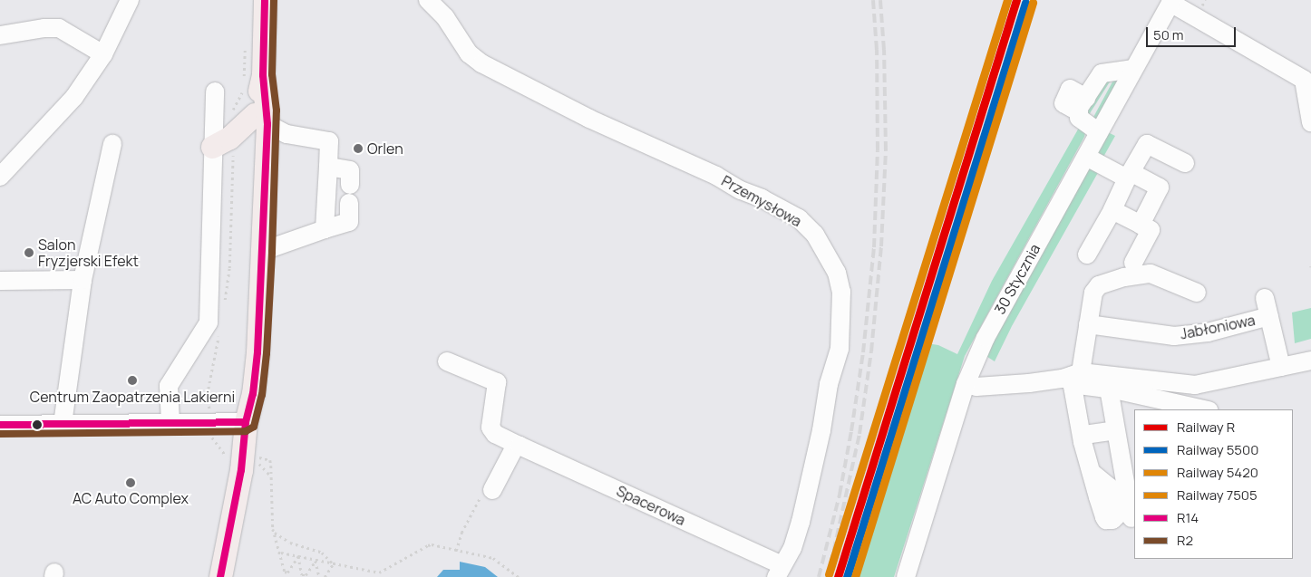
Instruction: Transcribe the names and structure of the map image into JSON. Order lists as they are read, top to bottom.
{
  "streets": {
    "street": [
      "Przemysłowa",
      "30 Stycznia",
      "Jabłoniowa",
      "Spacerowa"
    ]
  },
  "crossings": [
    ["Przemysłowa", "Spacerowa"]
  ],
  "places": [
    "Orlen",
    "Salon Fryzjerski Efekt",
    "Centrum Zaopatrzenia Lakierni",
    "AC Auto Complex"
  ],
  "lines": [
    "rail line R",
    "rail line 5420",
    "transit line R14",
    "transit line R2",
    "rail line 5500",
    "rail line 7505"
  ],
  "legend": [
    "Railway R",
    "Railway 5500",
    "Railway 5420",
    "Railway 7505",
    "R14",
    "R2"
  ],
  "scale_bar": "50 m"
}
